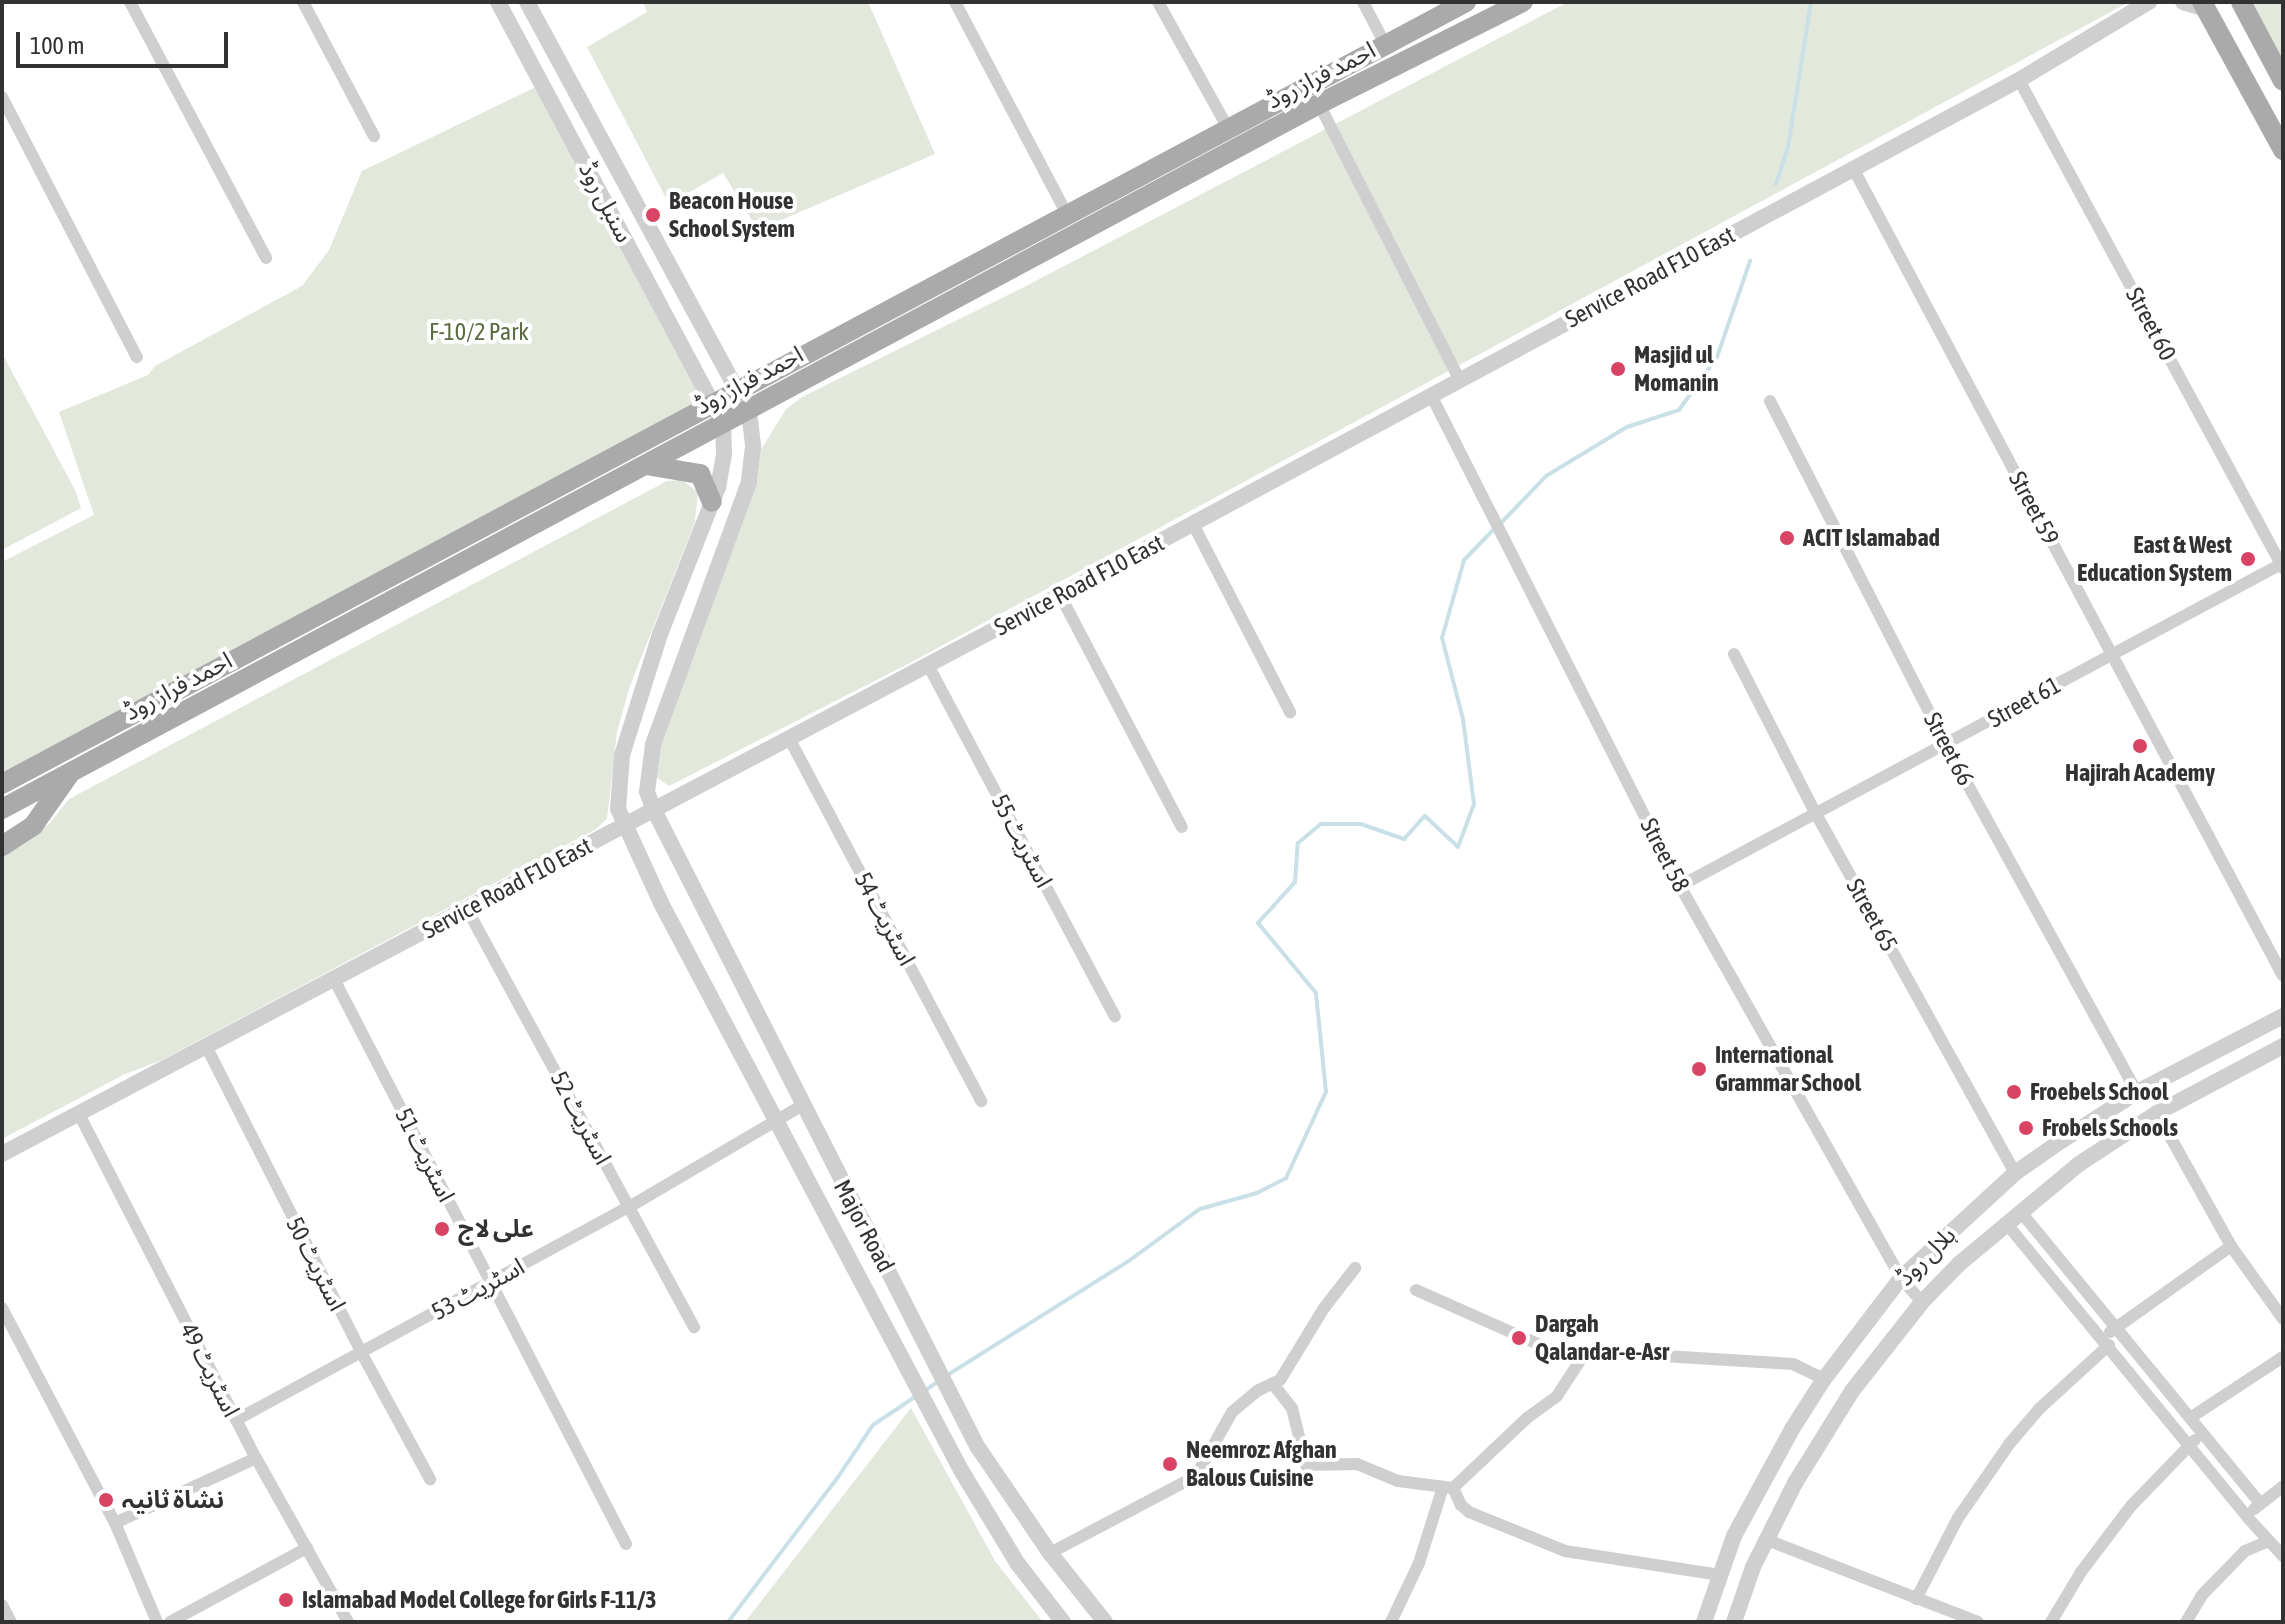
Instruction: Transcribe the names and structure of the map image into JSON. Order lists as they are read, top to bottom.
{
  "streets": {
    "main road": ["احمد فراز روڈ"],
    "street": [
      "سنبل روڈ",
      "Service Road F10 East",
      "Street 60",
      "Street 59",
      "Street 61",
      "Street 66",
      "اسٹریٹ 55",
      "Street 58",
      "Street 65",
      "اسٹریٹ 54",
      "اسٹریٹ 52",
      "اسٹریٹ 51",
      "Major Road",
      "ہلال روڈ",
      "اسٹریٹ 50",
      "اسٹریٹ 53",
      "اسٹریٹ 49"
    ]
  },
  "crossings": [
    ["احمد فراز روڈ", "سنبل روڈ"],
    ["احمد فراز روڈ", "Major Road"],
    ["سنبل روڈ", "Major Road"],
    ["Service Road F10 East", "Street 60"],
    ["Service Road F10 East", "Street 59"],
    ["Service Road F10 East", "اسٹریٹ 55"],
    ["Service Road F10 East", "Street 58"],
    ["Service Road F10 East", "اسٹریٹ 54"],
    ["Service Road F10 East", "اسٹریٹ 52"],
    ["Service Road F10 East", "اسٹریٹ 51"],
    ["Service Road F10 East", "Major Road"],
    ["Service Road F10 East", "اسٹریٹ 50"],
    ["Service Road F10 East", "اسٹریٹ 49"],
    ["Street 60", "Street 61"],
    ["Street 59", "Street 61"],
    ["Street 61", "Street 66"],
    ["Street 61", "Street 58"],
    ["Street 61", "Street 65"],
    ["Street 66", "ہلال روڈ"],
    ["Street 58", "ہلال روڈ"],
    ["Street 65", "ہلال روڈ"],
    ["اسٹریٹ 52", "اسٹریٹ 53"],
    ["اسٹریٹ 51", "اسٹریٹ 53"],
    ["Major Road", "اسٹریٹ 53"],
    ["اسٹریٹ 50", "اسٹریٹ 53"],
    ["اسٹریٹ 53", "اسٹریٹ 49"]
  ],
  "parks": ["F-10/2 Park"],
  "places": [
    "Beacon House School System",
    "Masjid ul Momanin",
    "ACIT Islamabad",
    "East & West Education System",
    "Hajirah Academy",
    "International Grammar School",
    "Froebels School",
    "Frobels Schools",
    "علی لاج",
    "Dargah Qalandar-e-Asr",
    "Neemroz: Afghan Balous Cuisine",
    "نشاۃ ثانیہ",
    "Islamabad Model College for Girls F-11/3"
  ],
  "scale_bar": "100 m"
}
